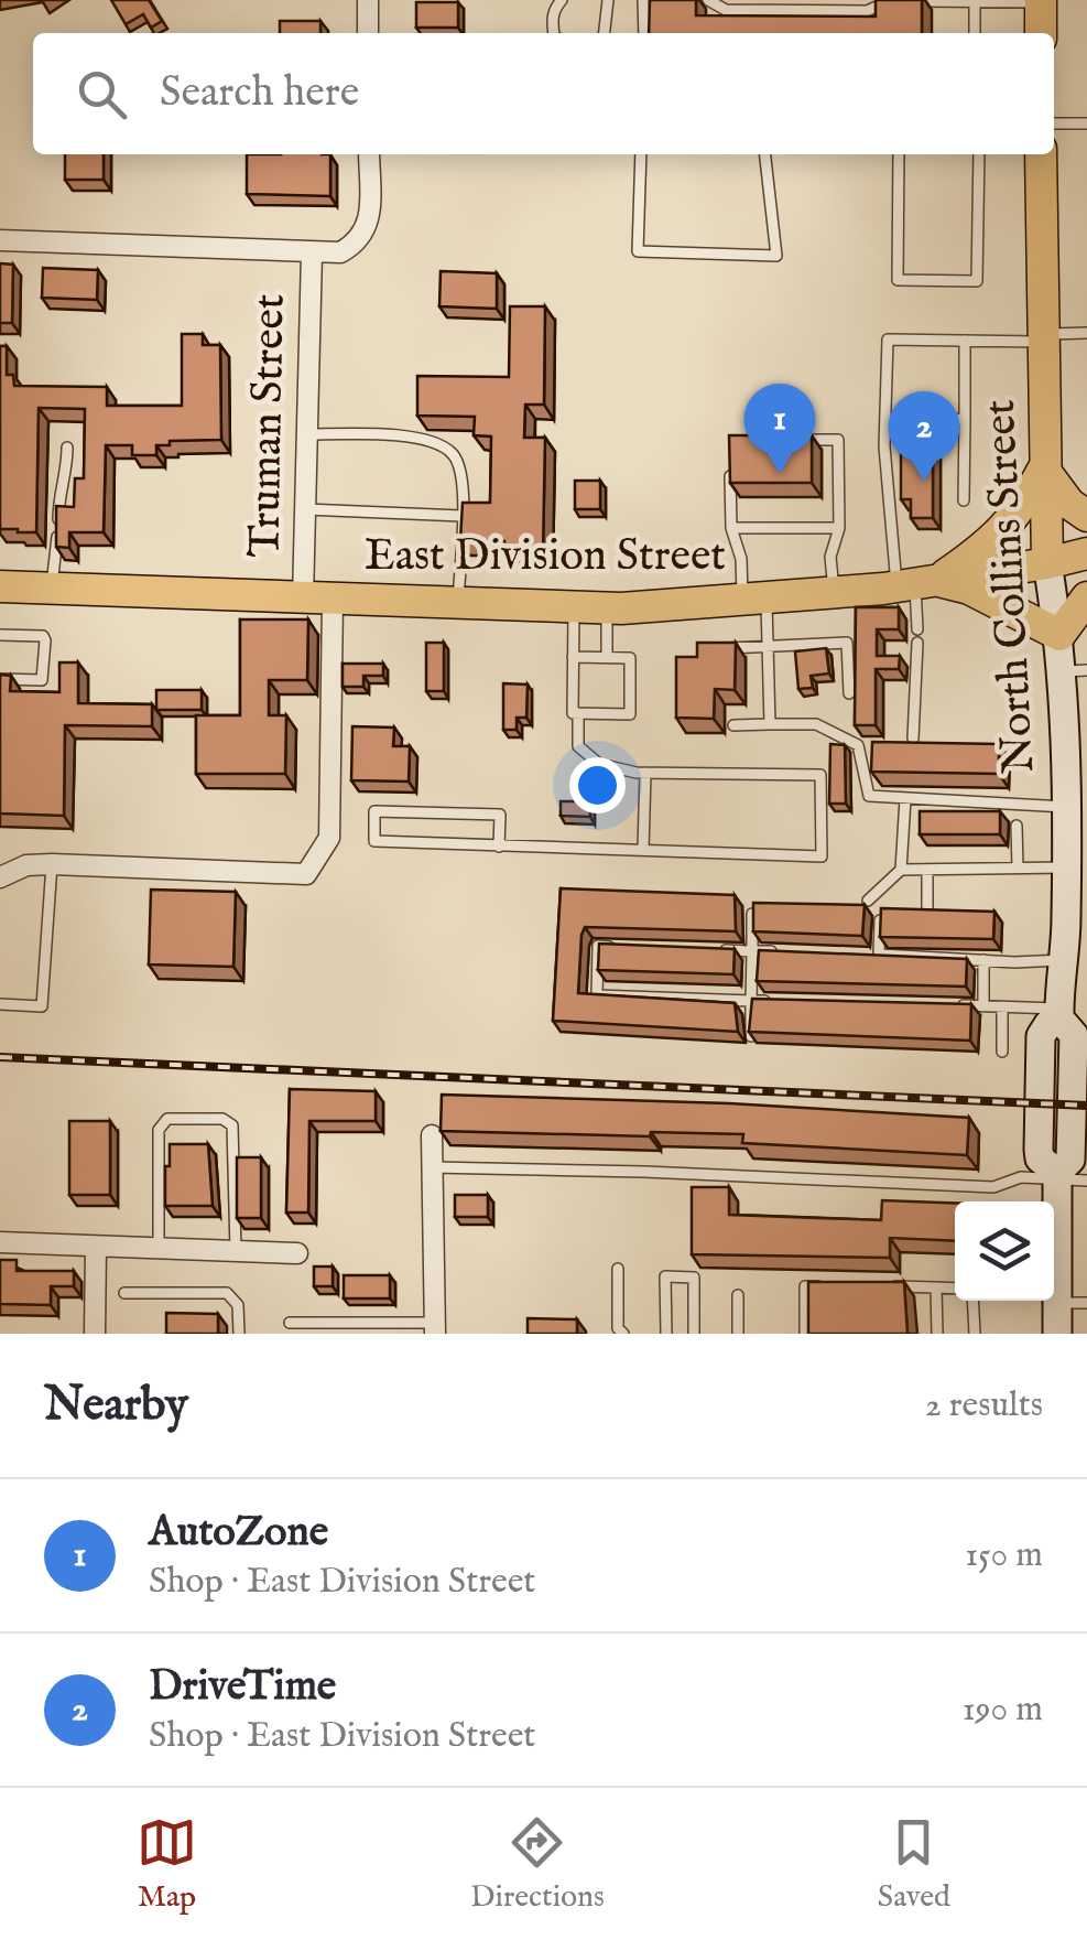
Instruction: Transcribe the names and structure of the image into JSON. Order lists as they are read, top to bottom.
{
  "streets": {
    "main road": ["East Division Street", "North Collins Street"],
    "street": ["Truman Street"]
  },
  "crossings": [
    ["Truman Street", "East Division Street"],
    ["East Division Street", "North Collins Street"]
  ],
  "page": {
    "search": "Search here",
    "pins": ["1", "2"],
    "heading": ["Nearby", "2 results"],
    "list": [
      {
        "mark": "1",
        "name": "AutoZone",
        "note": "Shop · East Division Street",
        "value": "150 m"
      },
      {
        "mark": "2",
        "name": "DriveTime",
        "note": "Shop · East Division Street",
        "value": "190 m"
      }
    ],
    "nav": ["Map", "Directions", "Saved"]
  }
}
